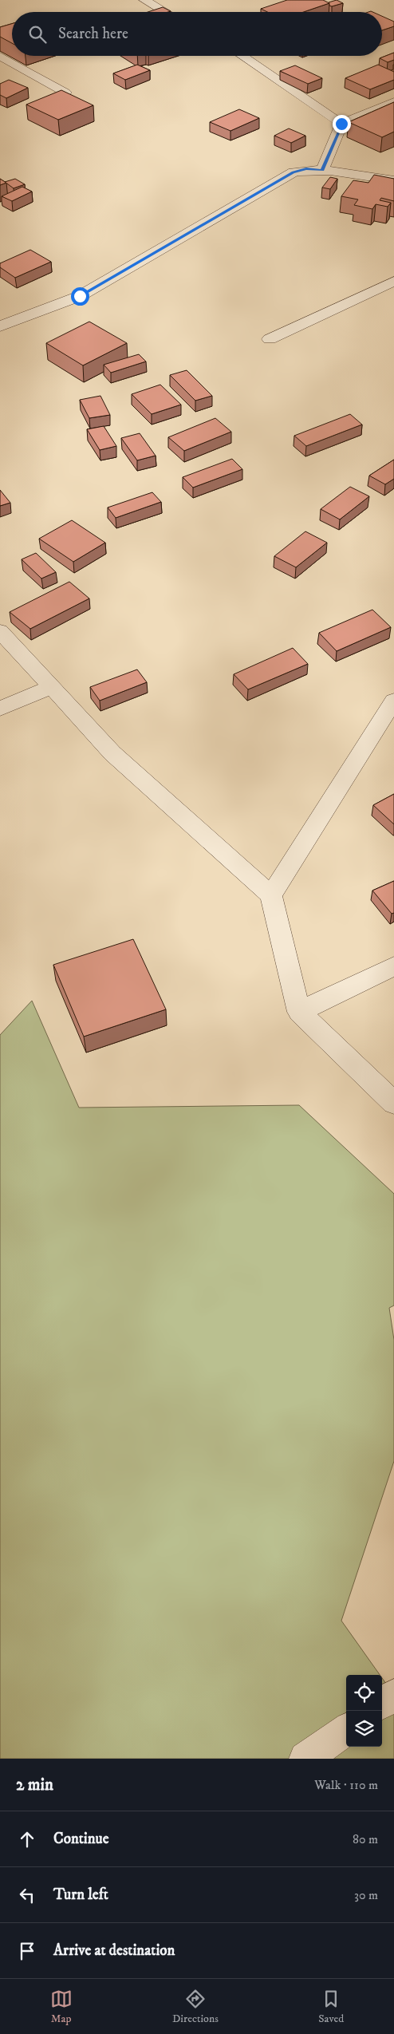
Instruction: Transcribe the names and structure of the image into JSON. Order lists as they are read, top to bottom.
{
  "page": {
    "search": "Search here",
    "heading": ["2 min", "Walk · 110 m"],
    "list": [
      ["Continue", "80 m"],
      ["Turn left", "30 m"],
      "Arrive at destination"
    ],
    "nav": ["Map", "Directions", "Saved"]
  }
}
